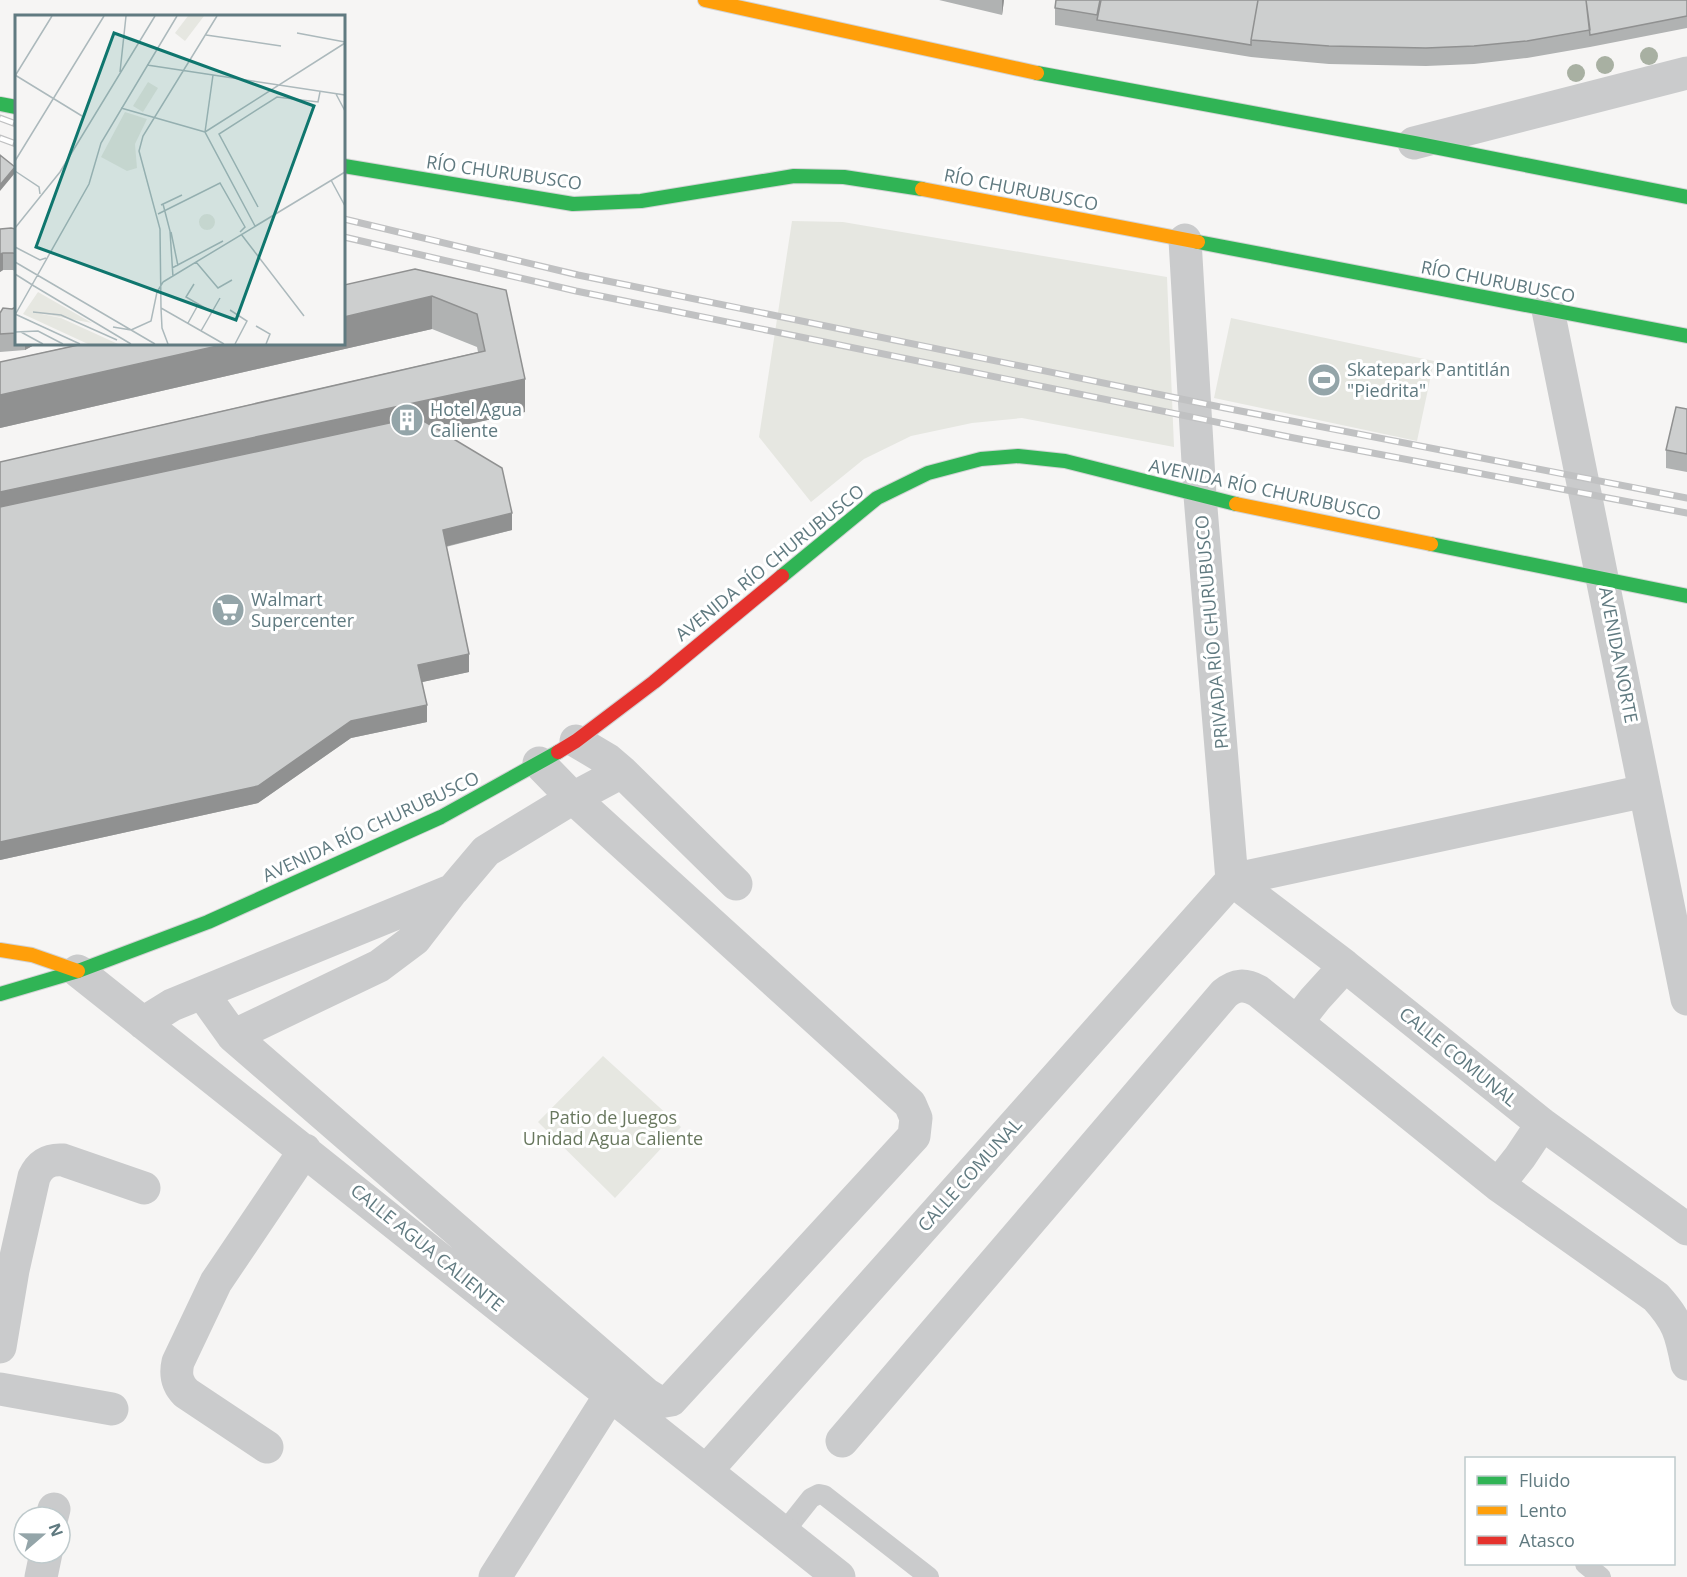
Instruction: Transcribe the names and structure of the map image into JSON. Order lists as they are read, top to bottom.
{
  "streets": {
    "main road": ["RÍO CHURUBUSCO", "AVENIDA RÍO CHURUBUSCO"],
    "street": [
      "PRIVADA RÍO CHURUBUSCO",
      "AVENIDA NORTE",
      "CALLE COMUNAL",
      "CALLE AGUA CALIENTE"
    ]
  },
  "crossings": [
    ["RÍO CHURUBUSCO", "PRIVADA RÍO CHURUBUSCO"],
    ["RÍO CHURUBUSCO", "AVENIDA NORTE"],
    ["AVENIDA RÍO CHURUBUSCO", "PRIVADA RÍO CHURUBUSCO"],
    ["AVENIDA RÍO CHURUBUSCO", "AVENIDA NORTE"],
    ["AVENIDA RÍO CHURUBUSCO", "CALLE AGUA CALIENTE"],
    ["PRIVADA RÍO CHURUBUSCO", "CALLE COMUNAL"],
    ["CALLE COMUNAL", "CALLE AGUA CALIENTE"]
  ],
  "parks": ["Patio de Juegos Unidad Agua Caliente"],
  "places": {
    "sports": ["Skatepark Pantitlán \"Piedrita\""],
    "building": ["Hotel Agua Caliente"],
    "supermarket": ["Walmart Supercenter"]
  },
  "legend": ["Fluido", "Lento", "Atasco"],
  "north": "right"
}
